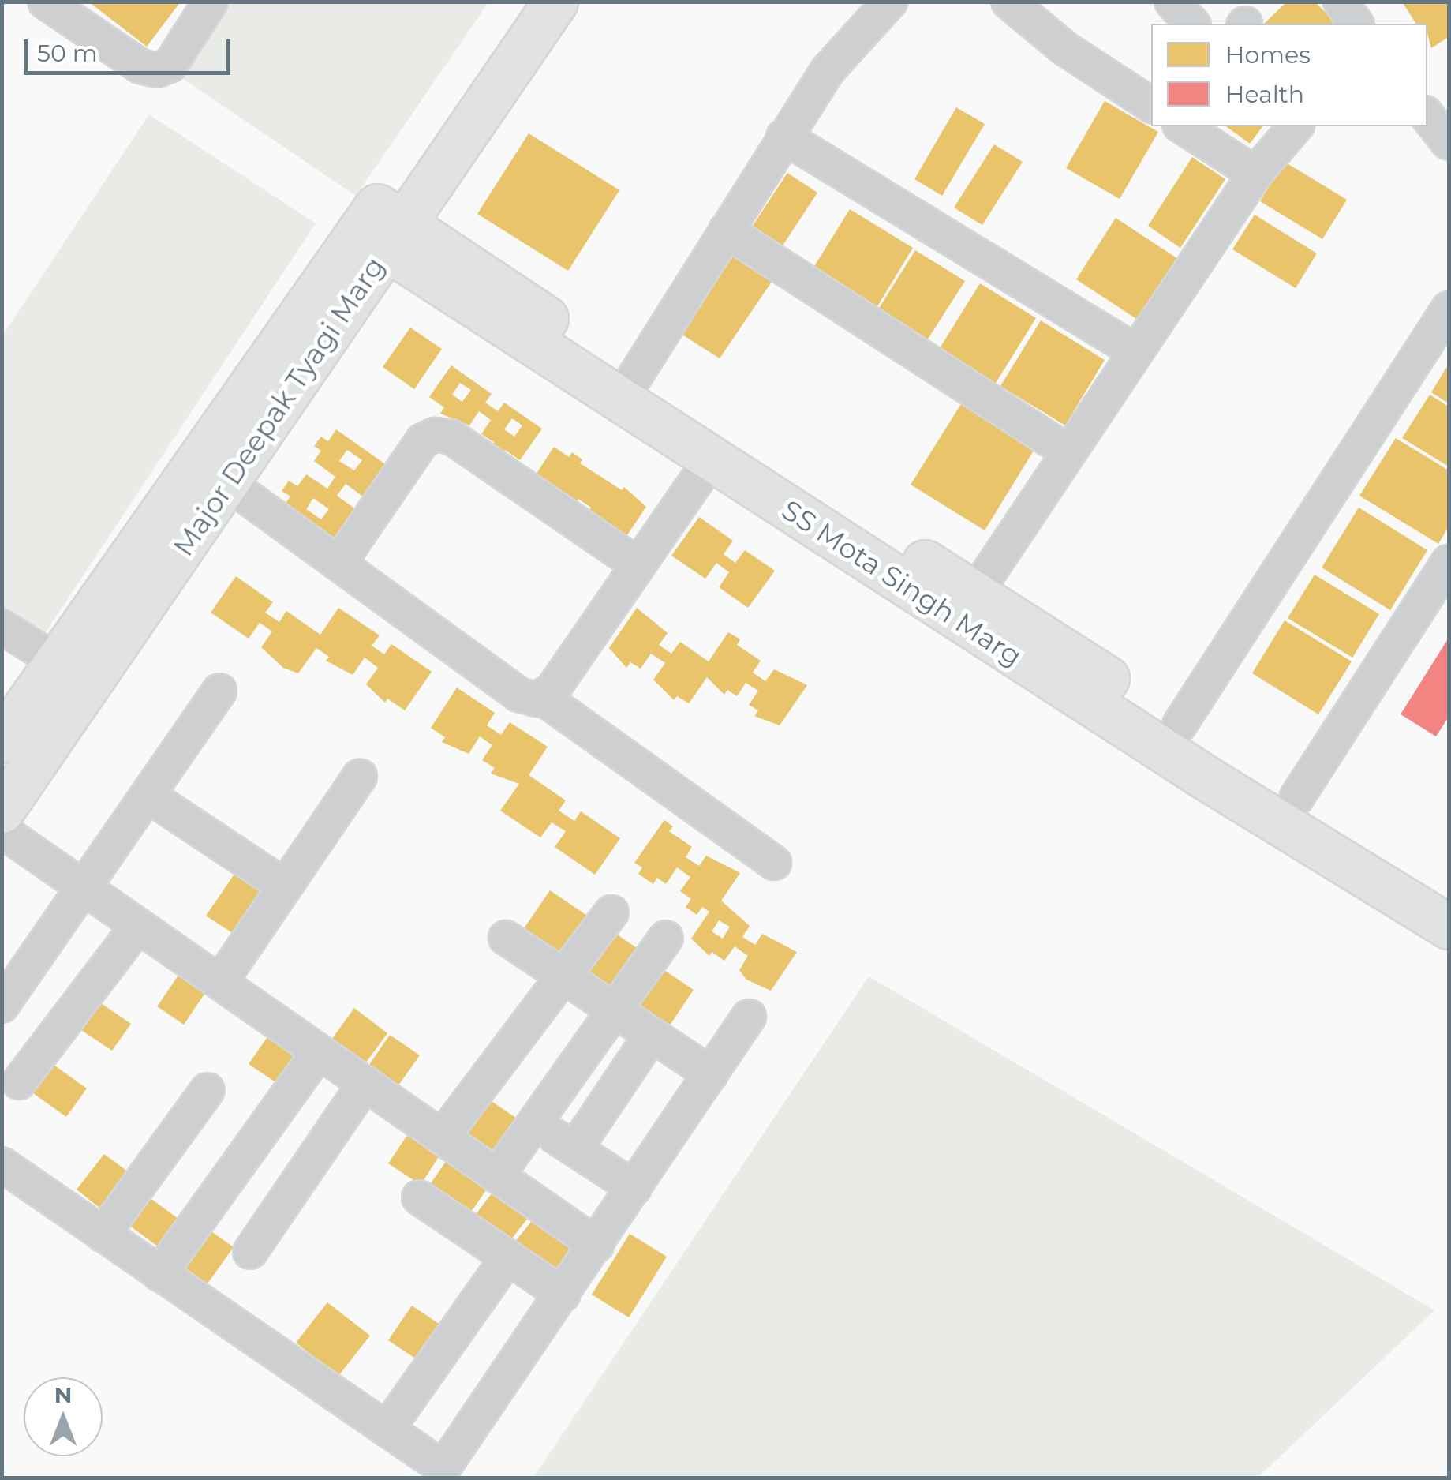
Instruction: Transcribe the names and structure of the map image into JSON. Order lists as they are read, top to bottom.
{
  "streets": {
    "street": ["Major Deepak Tyagi Marg", "SS Mota Singh Marg"]
  },
  "crossings": [
    ["Major Deepak Tyagi Marg", "SS Mota Singh Marg"]
  ],
  "legend": ["Homes", "Health"],
  "scale_bar": "50 m",
  "north": "top"
}
